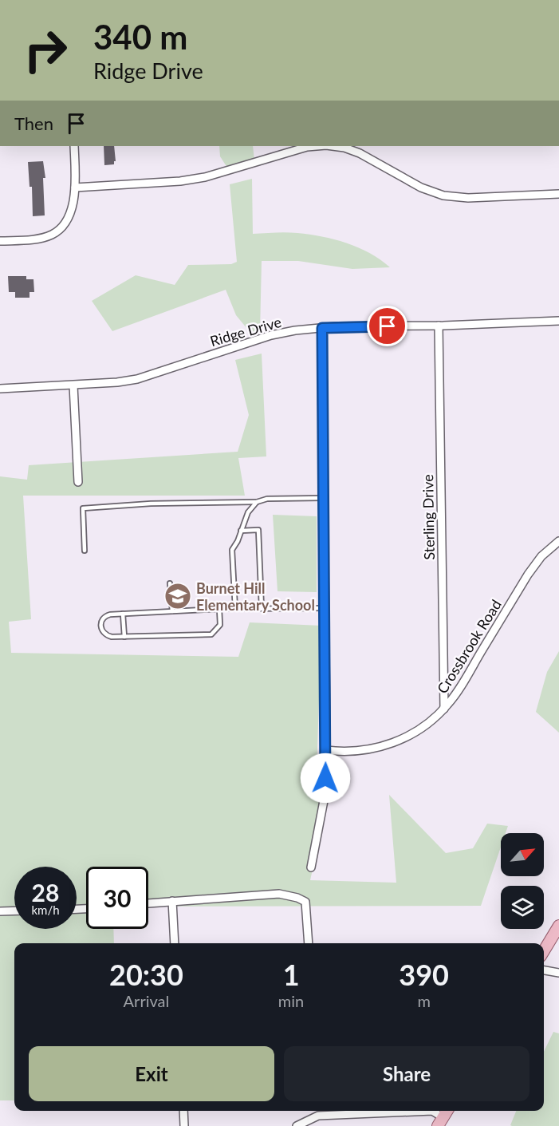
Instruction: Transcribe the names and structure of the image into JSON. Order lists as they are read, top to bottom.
{
  "streets": {
    "street": ["Ridge Drive", "Sterling Drive", "Crossbrook Road"]
  },
  "crossings": [
    ["Ridge Drive", "Sterling Drive"],
    ["Sterling Drive", "Crossbrook Road"]
  ],
  "places": {
    "school or university": ["Burnet Hill Elementary School"]
  },
  "north": "top right",
  "page": {
    "turn": ["340 m", "Ridge Drive"],
    "then": "Then",
    "speed": "28 km/h",
    "limit": "30",
    "eta": [
      "20:30",
      "Arrival",
      "1",
      "min",
      "390",
      "m"
    ],
    "buttons": ["Exit", "Share"]
  }
}
